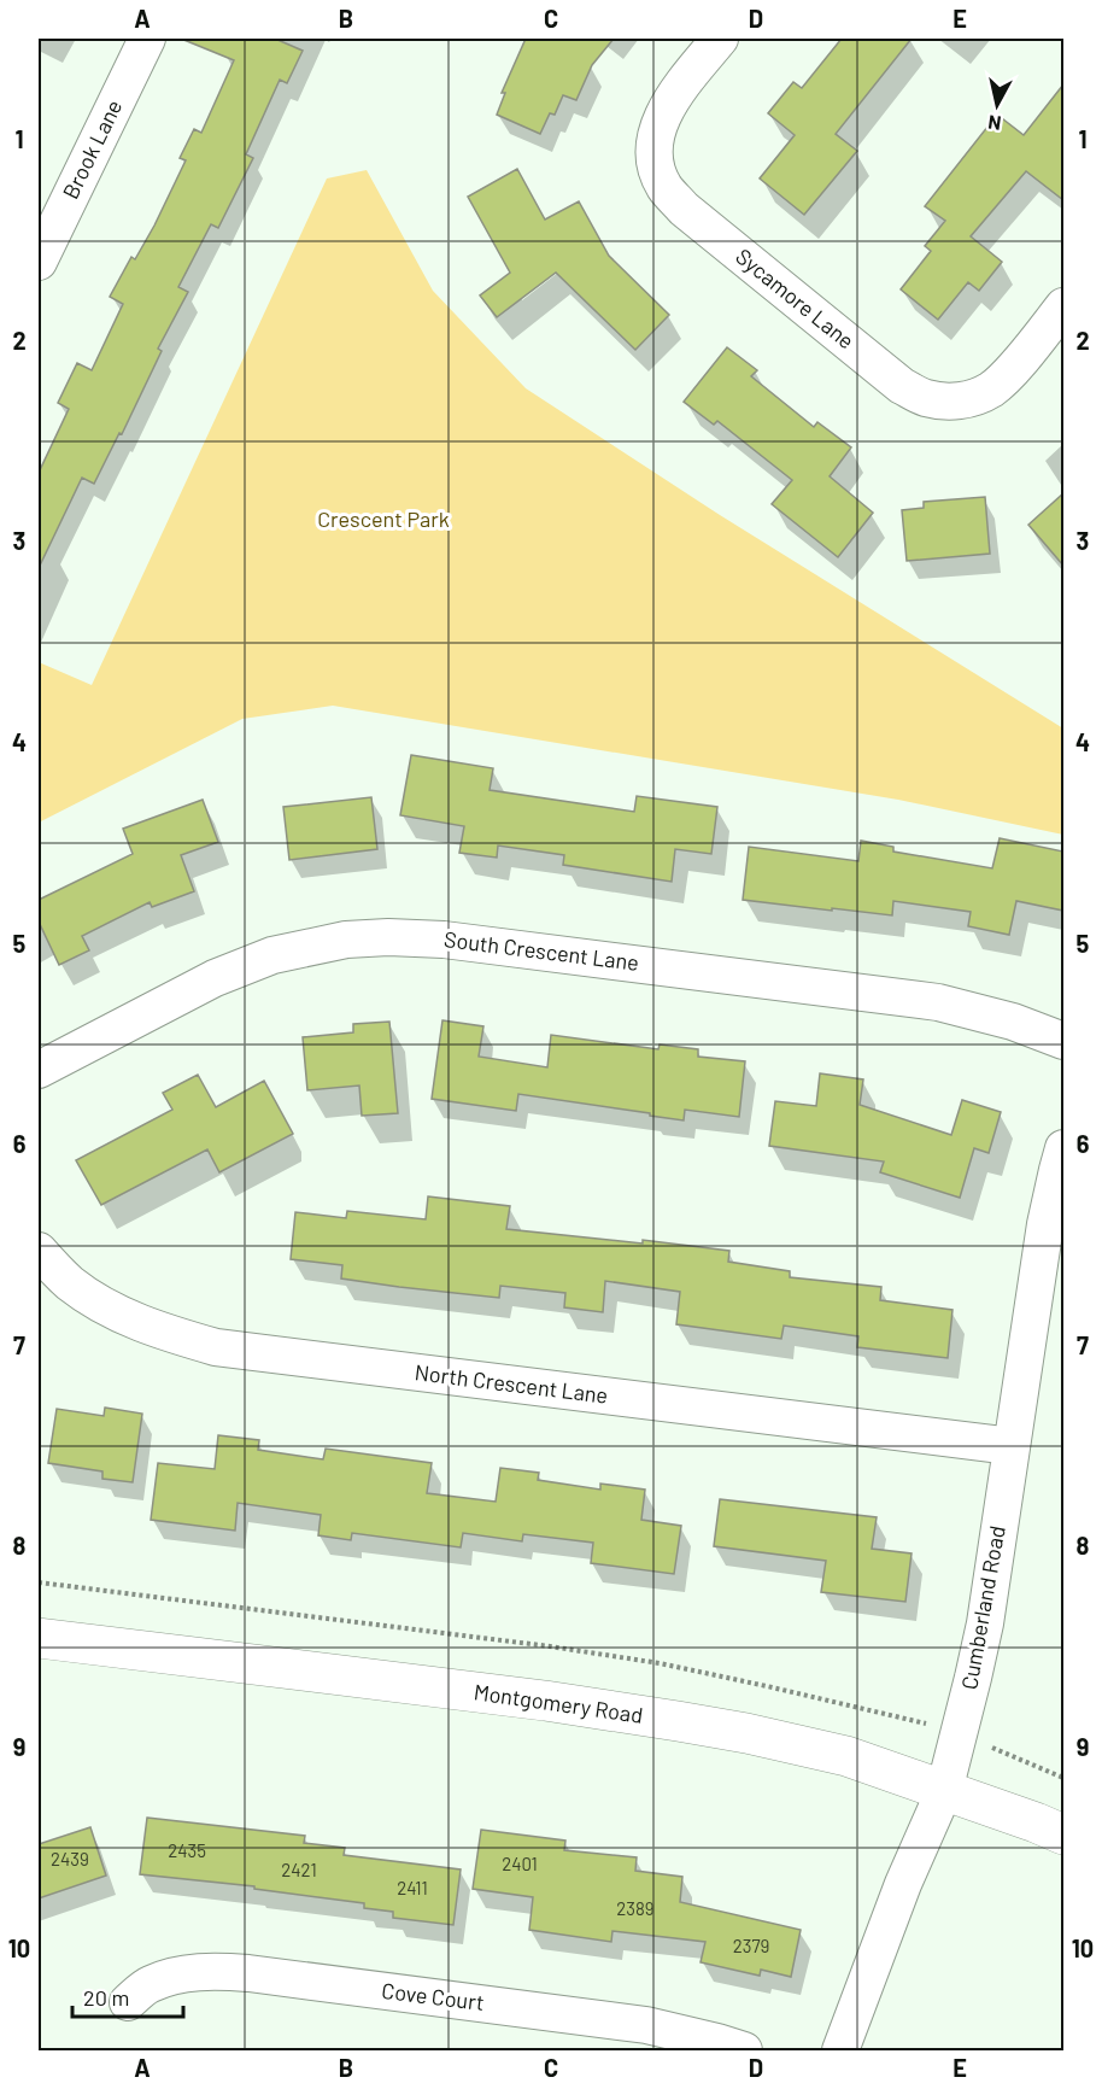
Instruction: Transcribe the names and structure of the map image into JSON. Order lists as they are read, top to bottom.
{
  "streets": {
    "street": [
      "Brook Lane",
      "Sycamore Lane",
      "South Crescent Lane",
      "North Crescent Lane",
      "Cumberland Road",
      "Montgomery Road",
      "Cove Court"
    ]
  },
  "crossings": [
    ["North Crescent Lane", "Cumberland Road"],
    ["Cumberland Road", "Montgomery Road"]
  ],
  "parks": ["Crescent Park"],
  "house_numbers": [
    "2435",
    "2439",
    "2401",
    "2421",
    "2411",
    "2389",
    "2379"
  ],
  "scale_bar": "20 m",
  "north": "bottom",
  "grid": {
    "columns": [
      "A",
      "B",
      "C",
      "D",
      "E"
    ],
    "rows": [
      "1",
      "2",
      "3",
      "4",
      "5",
      "6",
      "7",
      "8",
      "9",
      "10"
    ]
  }
}
